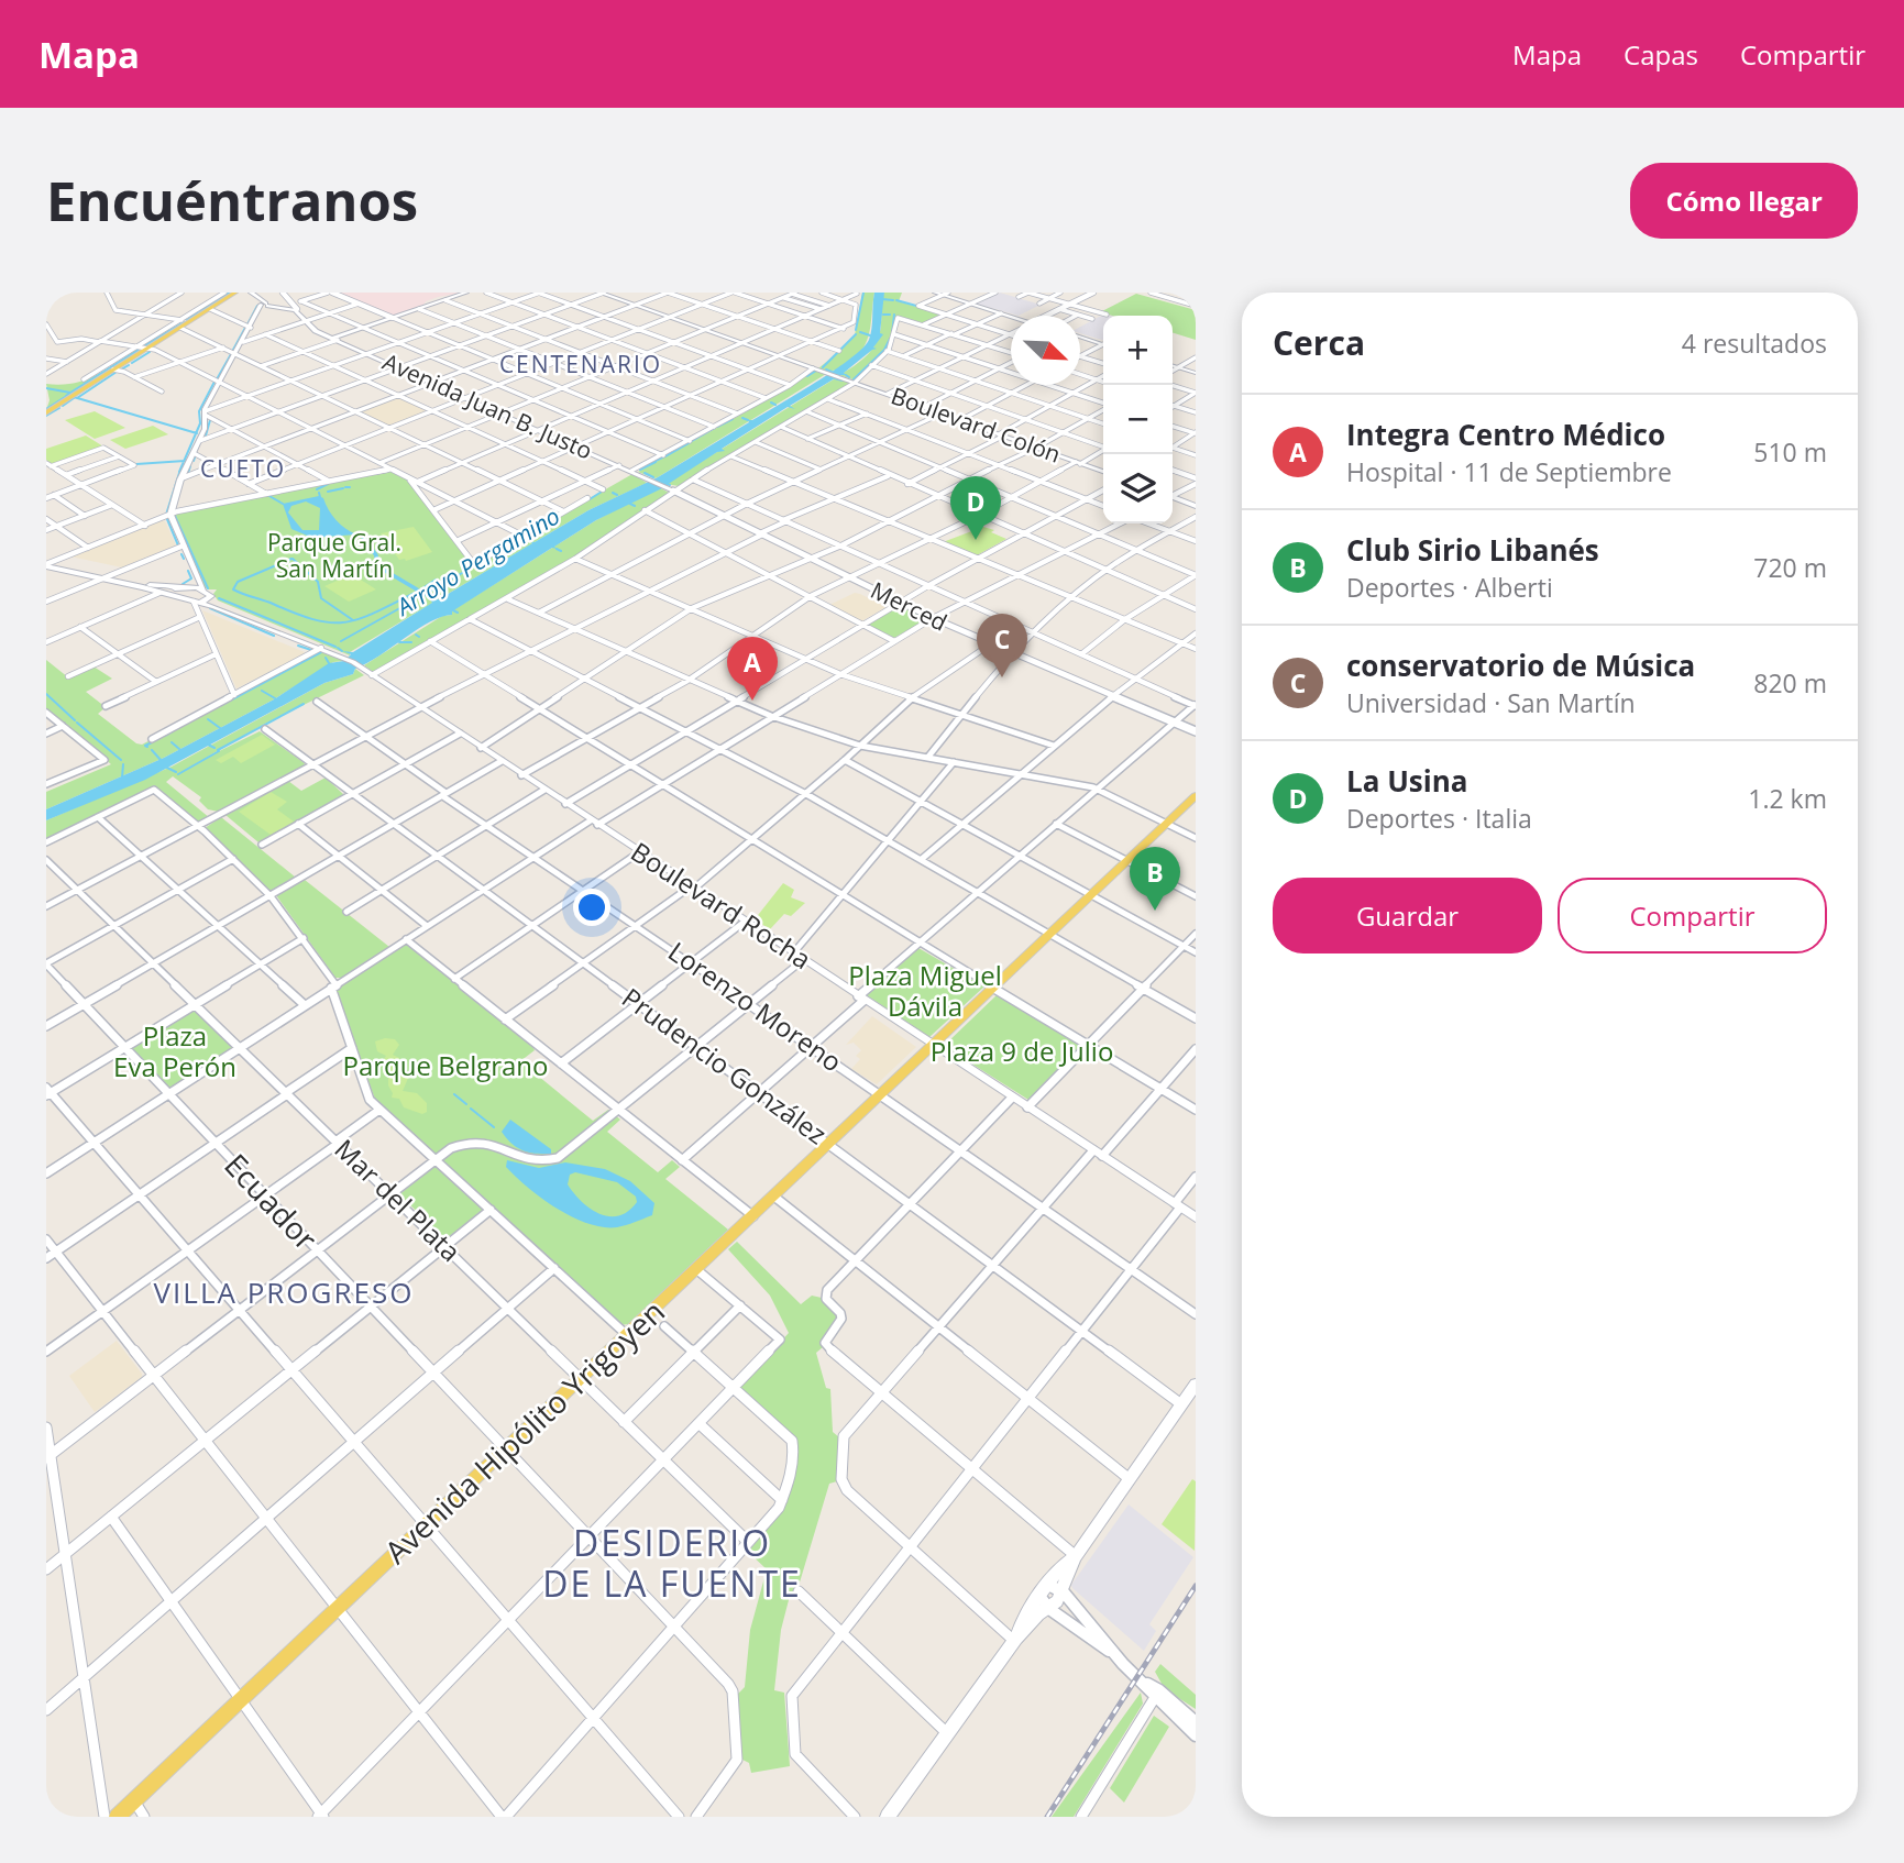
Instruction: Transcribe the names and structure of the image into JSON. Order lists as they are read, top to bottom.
{
  "streets": {
    "main road": [
      "Avenida Juan B. Justo",
      "Boulevard Colón",
      "Boulevard Rocha",
      "Avenida Hipólito Yrigoyen"
    ],
    "street": [
      "Merced",
      "Lorenzo Moreno",
      "Prudencio González",
      "Mar del Plata",
      "Ecuador"
    ]
  },
  "crossings": [
    ["Avenida Juan B. Justo", "Merced"],
    ["Boulevard Rocha", "Avenida Hipólito Yrigoyen"],
    ["Lorenzo Moreno", "Avenida Hipólito Yrigoyen"],
    ["Prudencio González", "Avenida Hipólito Yrigoyen"],
    ["Mar del Plata", "Avenida Hipólito Yrigoyen"],
    ["Ecuador", "Avenida Hipólito Yrigoyen"]
  ],
  "districts": [
    "CENTENARIO",
    "CUETO",
    "VILLA PROGRESO",
    "DESIDERIO DE LA FUENTE"
  ],
  "water": ["Arroyo Pergamino"],
  "parks": [
    "Parque Gral. San Martín",
    "Plaza Miguel Dávila",
    "Plaza Eva Perón",
    "Plaza 9 de Julio",
    "Parque Belgrano"
  ],
  "north": "bottom right",
  "page": {
    "header": "Mapa",
    "nav": ["Mapa", "Capas", "Compartir"],
    "buttons": [
      "Cómo llegar",
      ["Guardar", "Compartir"]
    ],
    "title": "Encuéntranos",
    "heading": ["Cerca", "4 resultados"],
    "map_buttons": ["+", "−"],
    "list": [
      {
        "mark": "A",
        "name": "Integra Centro Médico",
        "note": "Hospital · 11 de Septiembre",
        "value": "510 m"
      },
      {
        "mark": "B",
        "name": "Club Sirio Libanés",
        "note": "Deportes · Alberti",
        "value": "720 m"
      },
      {
        "mark": "C",
        "name": "conservatorio de Música",
        "note": "Universidad · San Martín",
        "value": "820 m"
      },
      {
        "mark": "D",
        "name": "La Usina",
        "note": "Deportes · Italia",
        "value": "1.2 km"
      }
    ],
    "pins": [
      "D",
      "C",
      "A",
      "B"
    ]
  }
}
